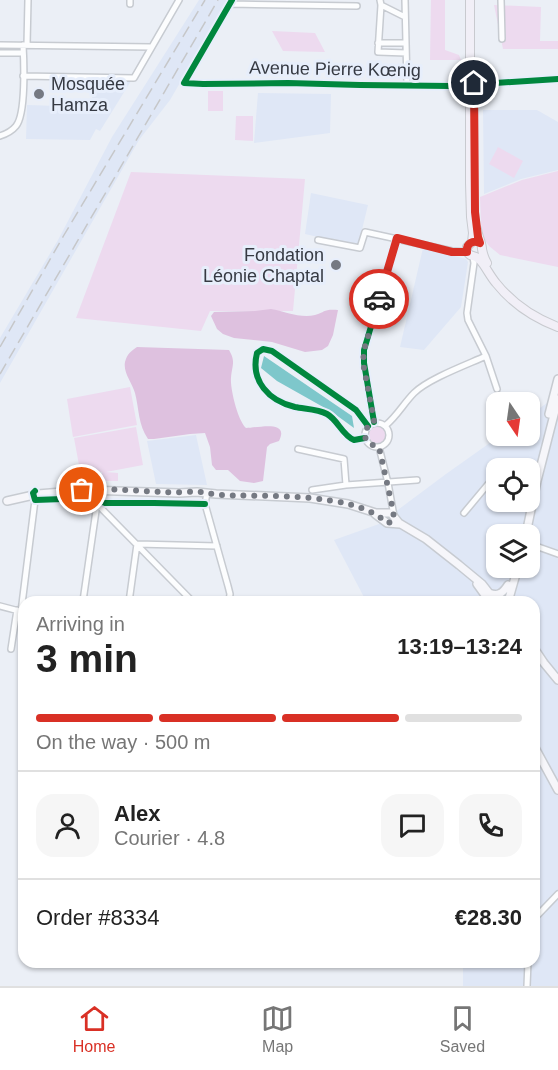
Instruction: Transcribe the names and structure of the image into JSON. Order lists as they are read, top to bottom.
{
  "streets": {
    "street": ["Avenue Pierre Kœnig"]
  },
  "places": ["Mosquée Hamza", "Fondation Léonie Chaptal"],
  "north": "bottom",
  "page": {
    "heading": ["3 min", "Arriving in", "13:19–13:24"],
    "panel": [
      "Alex",
      "Courier · 4.8",
      "Order #8334",
      "€28.30"
    ],
    "bar": "On the way · 500 m",
    "tabs": ["Home", "Map", "Saved"]
  }
}
